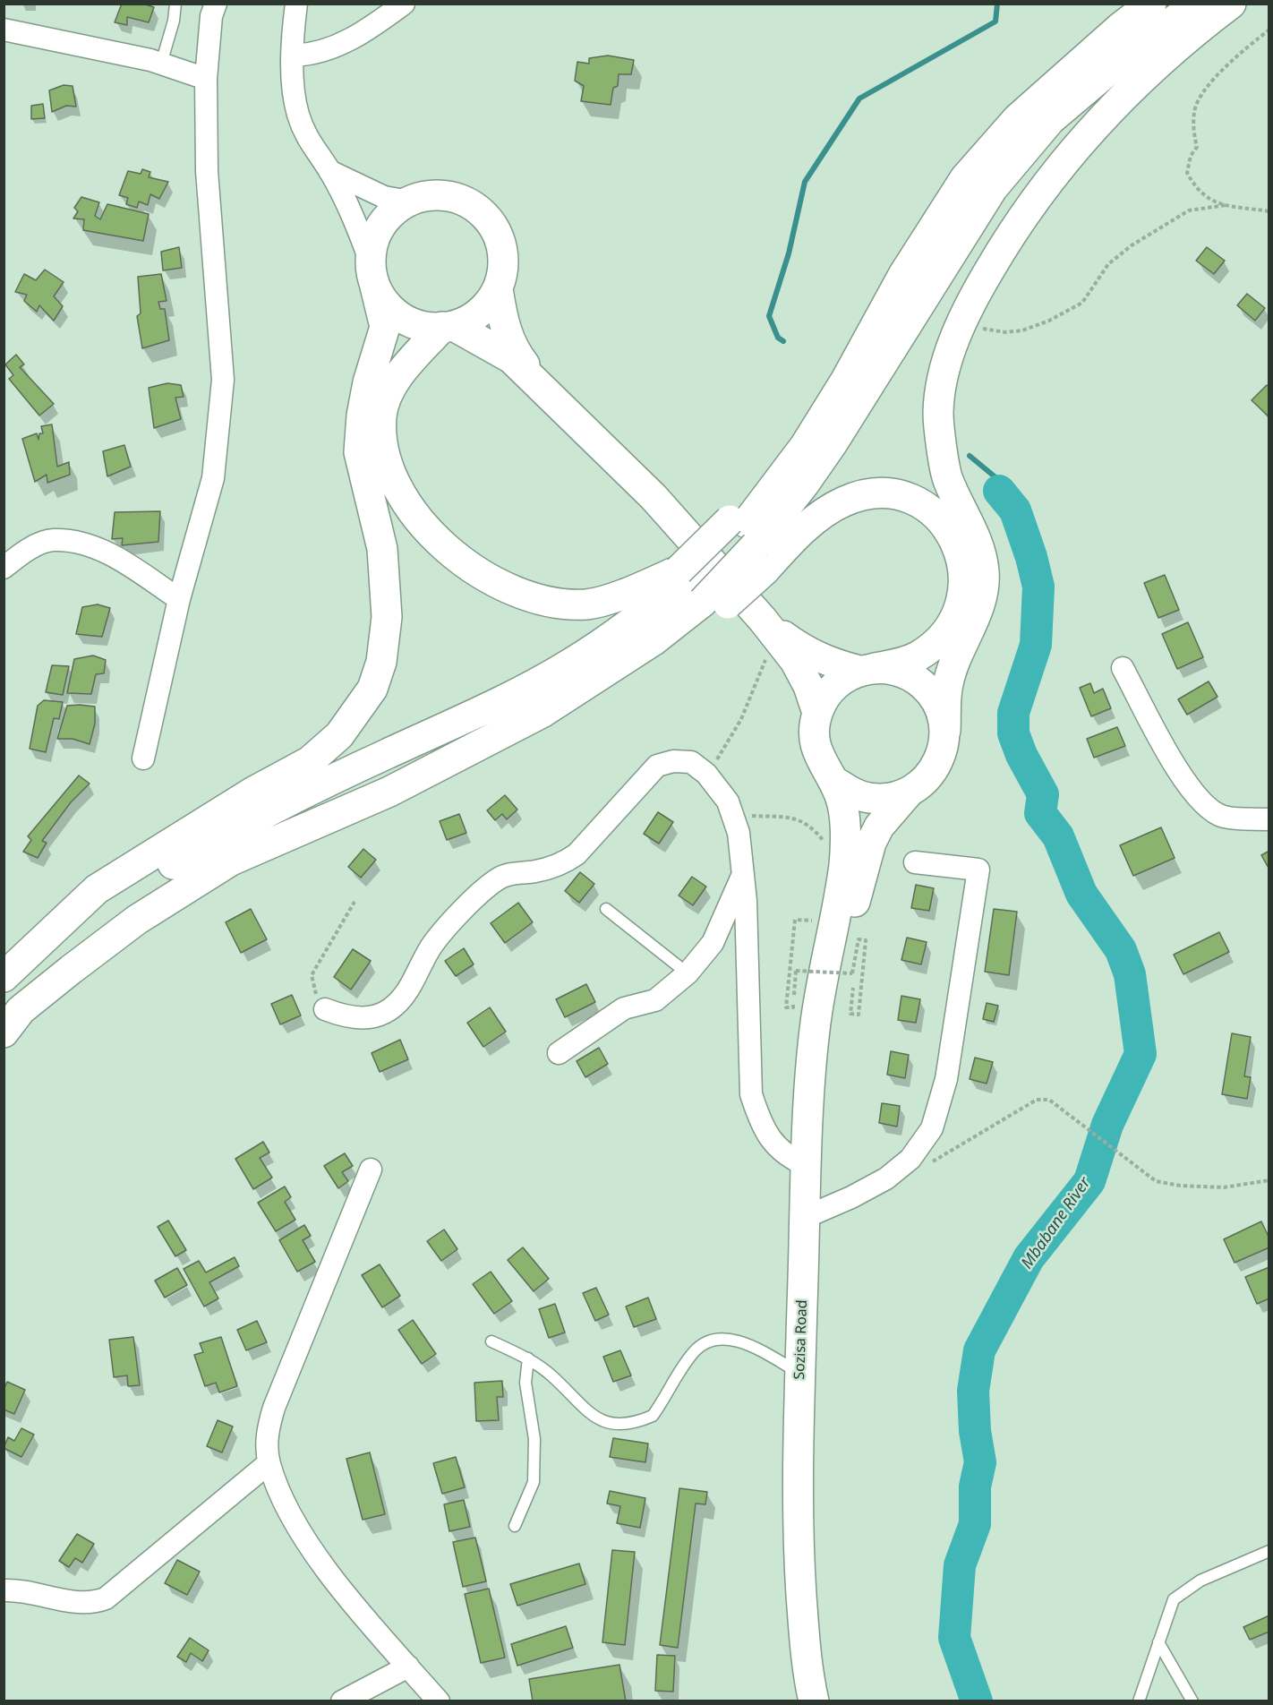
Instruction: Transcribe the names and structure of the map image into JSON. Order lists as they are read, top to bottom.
{
  "streets": {
    "main road": ["Sozisa Road"]
  },
  "water": ["Mbabane River"]
}
